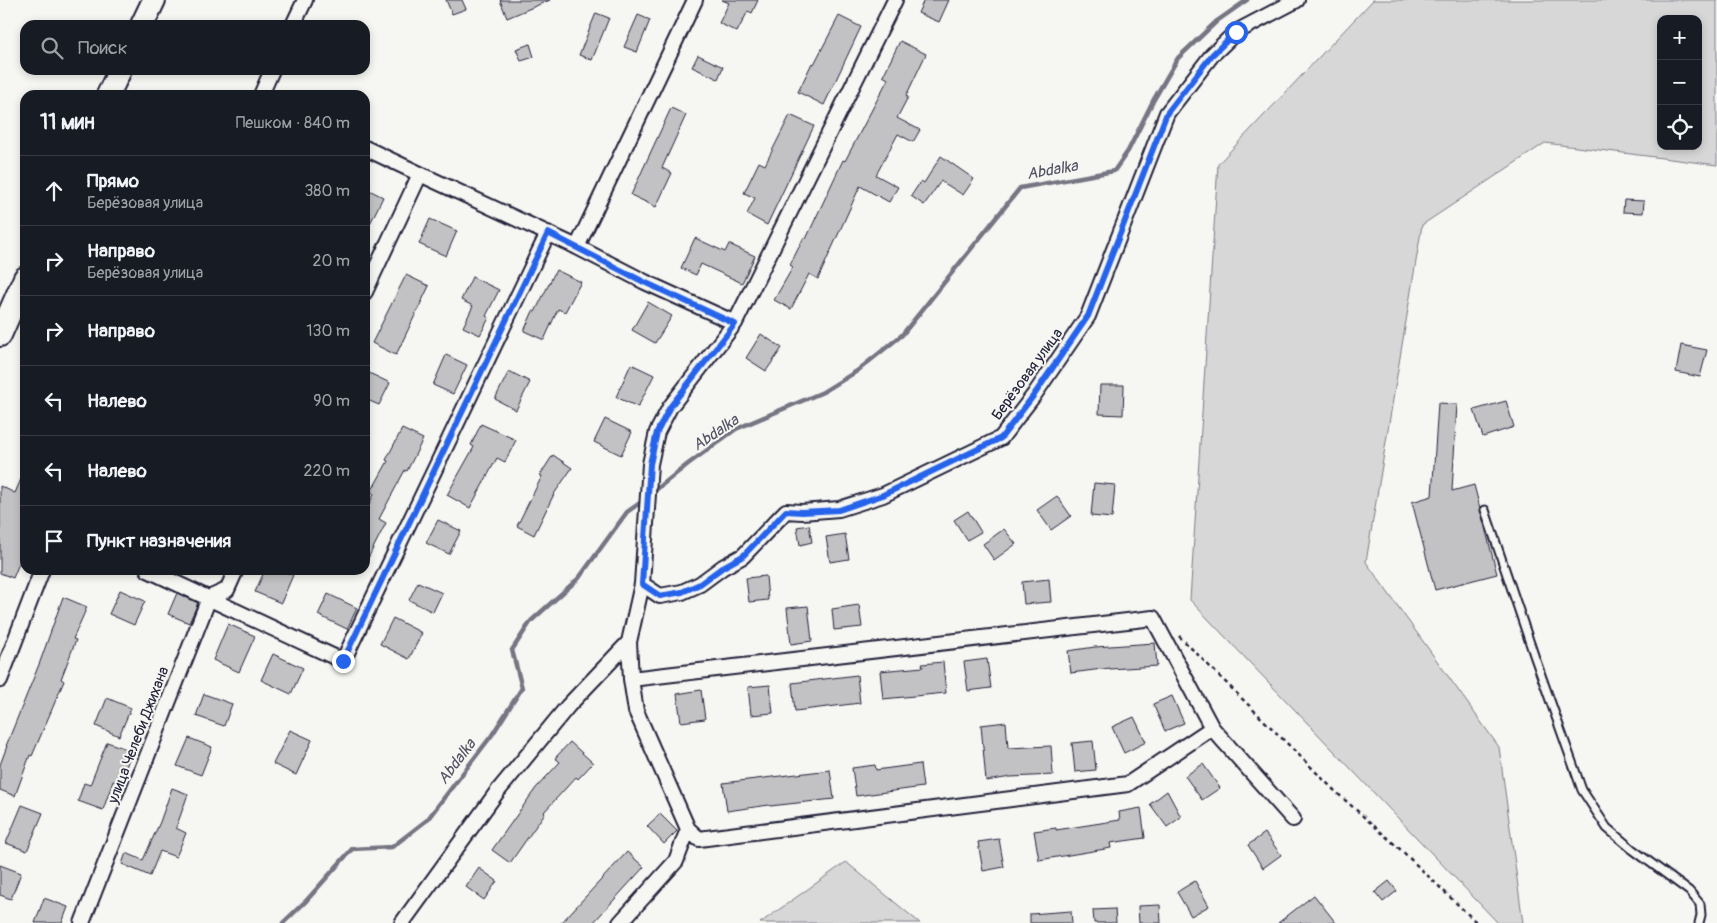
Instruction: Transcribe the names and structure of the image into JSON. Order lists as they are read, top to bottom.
{
  "streets": {
    "street": ["Берёзовая улица", "улица Челеби Джихана"]
  },
  "water": ["Abdalka"],
  "page": {
    "map_buttons": ["+", "−"],
    "search": "Поиск",
    "heading": ["11 мин", "Пешком · 840 m"],
    "list": [
      ["Прямо", "Берёзовая улица", "380 m"],
      ["Направо", "Берёзовая улица", "20 m"],
      ["Направо", "130 m"],
      ["Налево", "90 m"],
      ["Налево", "220 m"],
      "Пункт назначения"
    ]
  }
}
